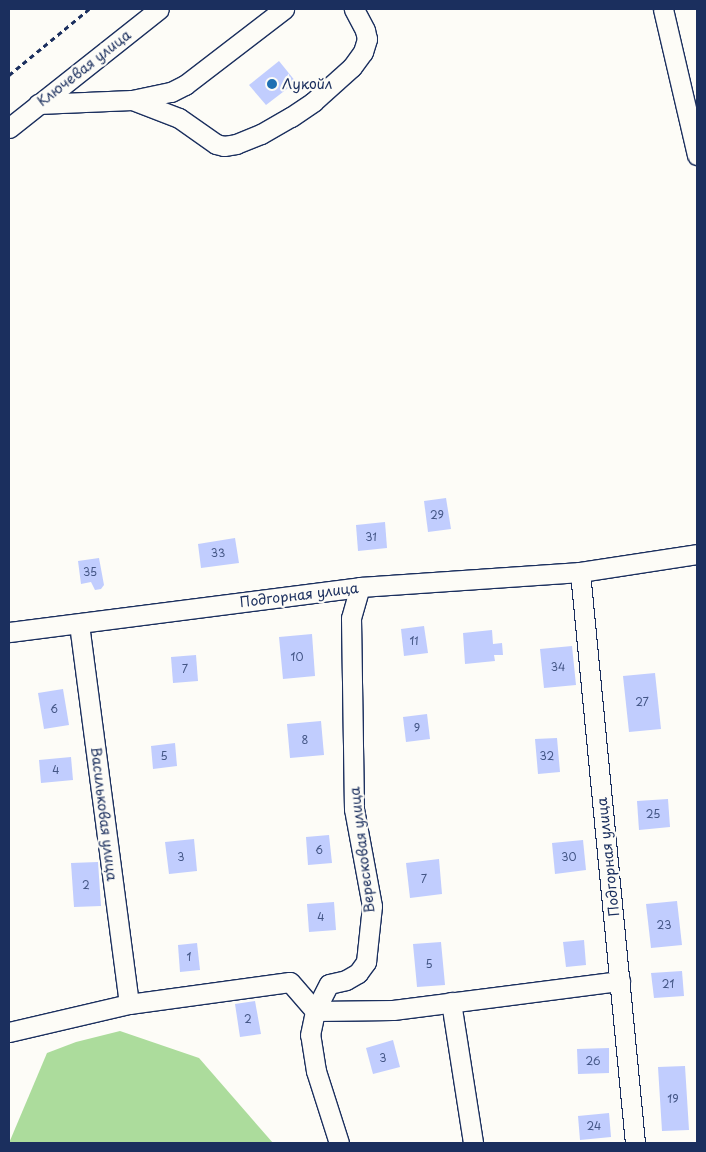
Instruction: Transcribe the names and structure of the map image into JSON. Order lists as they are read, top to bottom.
{
  "streets": {
    "street": [
      "Ключевая улица",
      "Подгорная улица",
      "Васильковая улица",
      "Вересковая улица"
    ]
  },
  "crossings": [
    ["Подгорная улица", "Васильковая улица"],
    ["Подгорная улица", "Вересковая улица"]
  ],
  "places": ["Лукойл"],
  "house_numbers": [
    "29",
    "31",
    "33",
    "35",
    "11",
    "10",
    "34",
    "7",
    "27",
    "6",
    "9",
    "8",
    "5",
    "32",
    "4",
    "25",
    "6",
    "3",
    "30",
    "7",
    "2",
    "4",
    "23",
    "1",
    "5",
    "21",
    "2",
    "3",
    "26",
    "19",
    "24"
  ]
}
